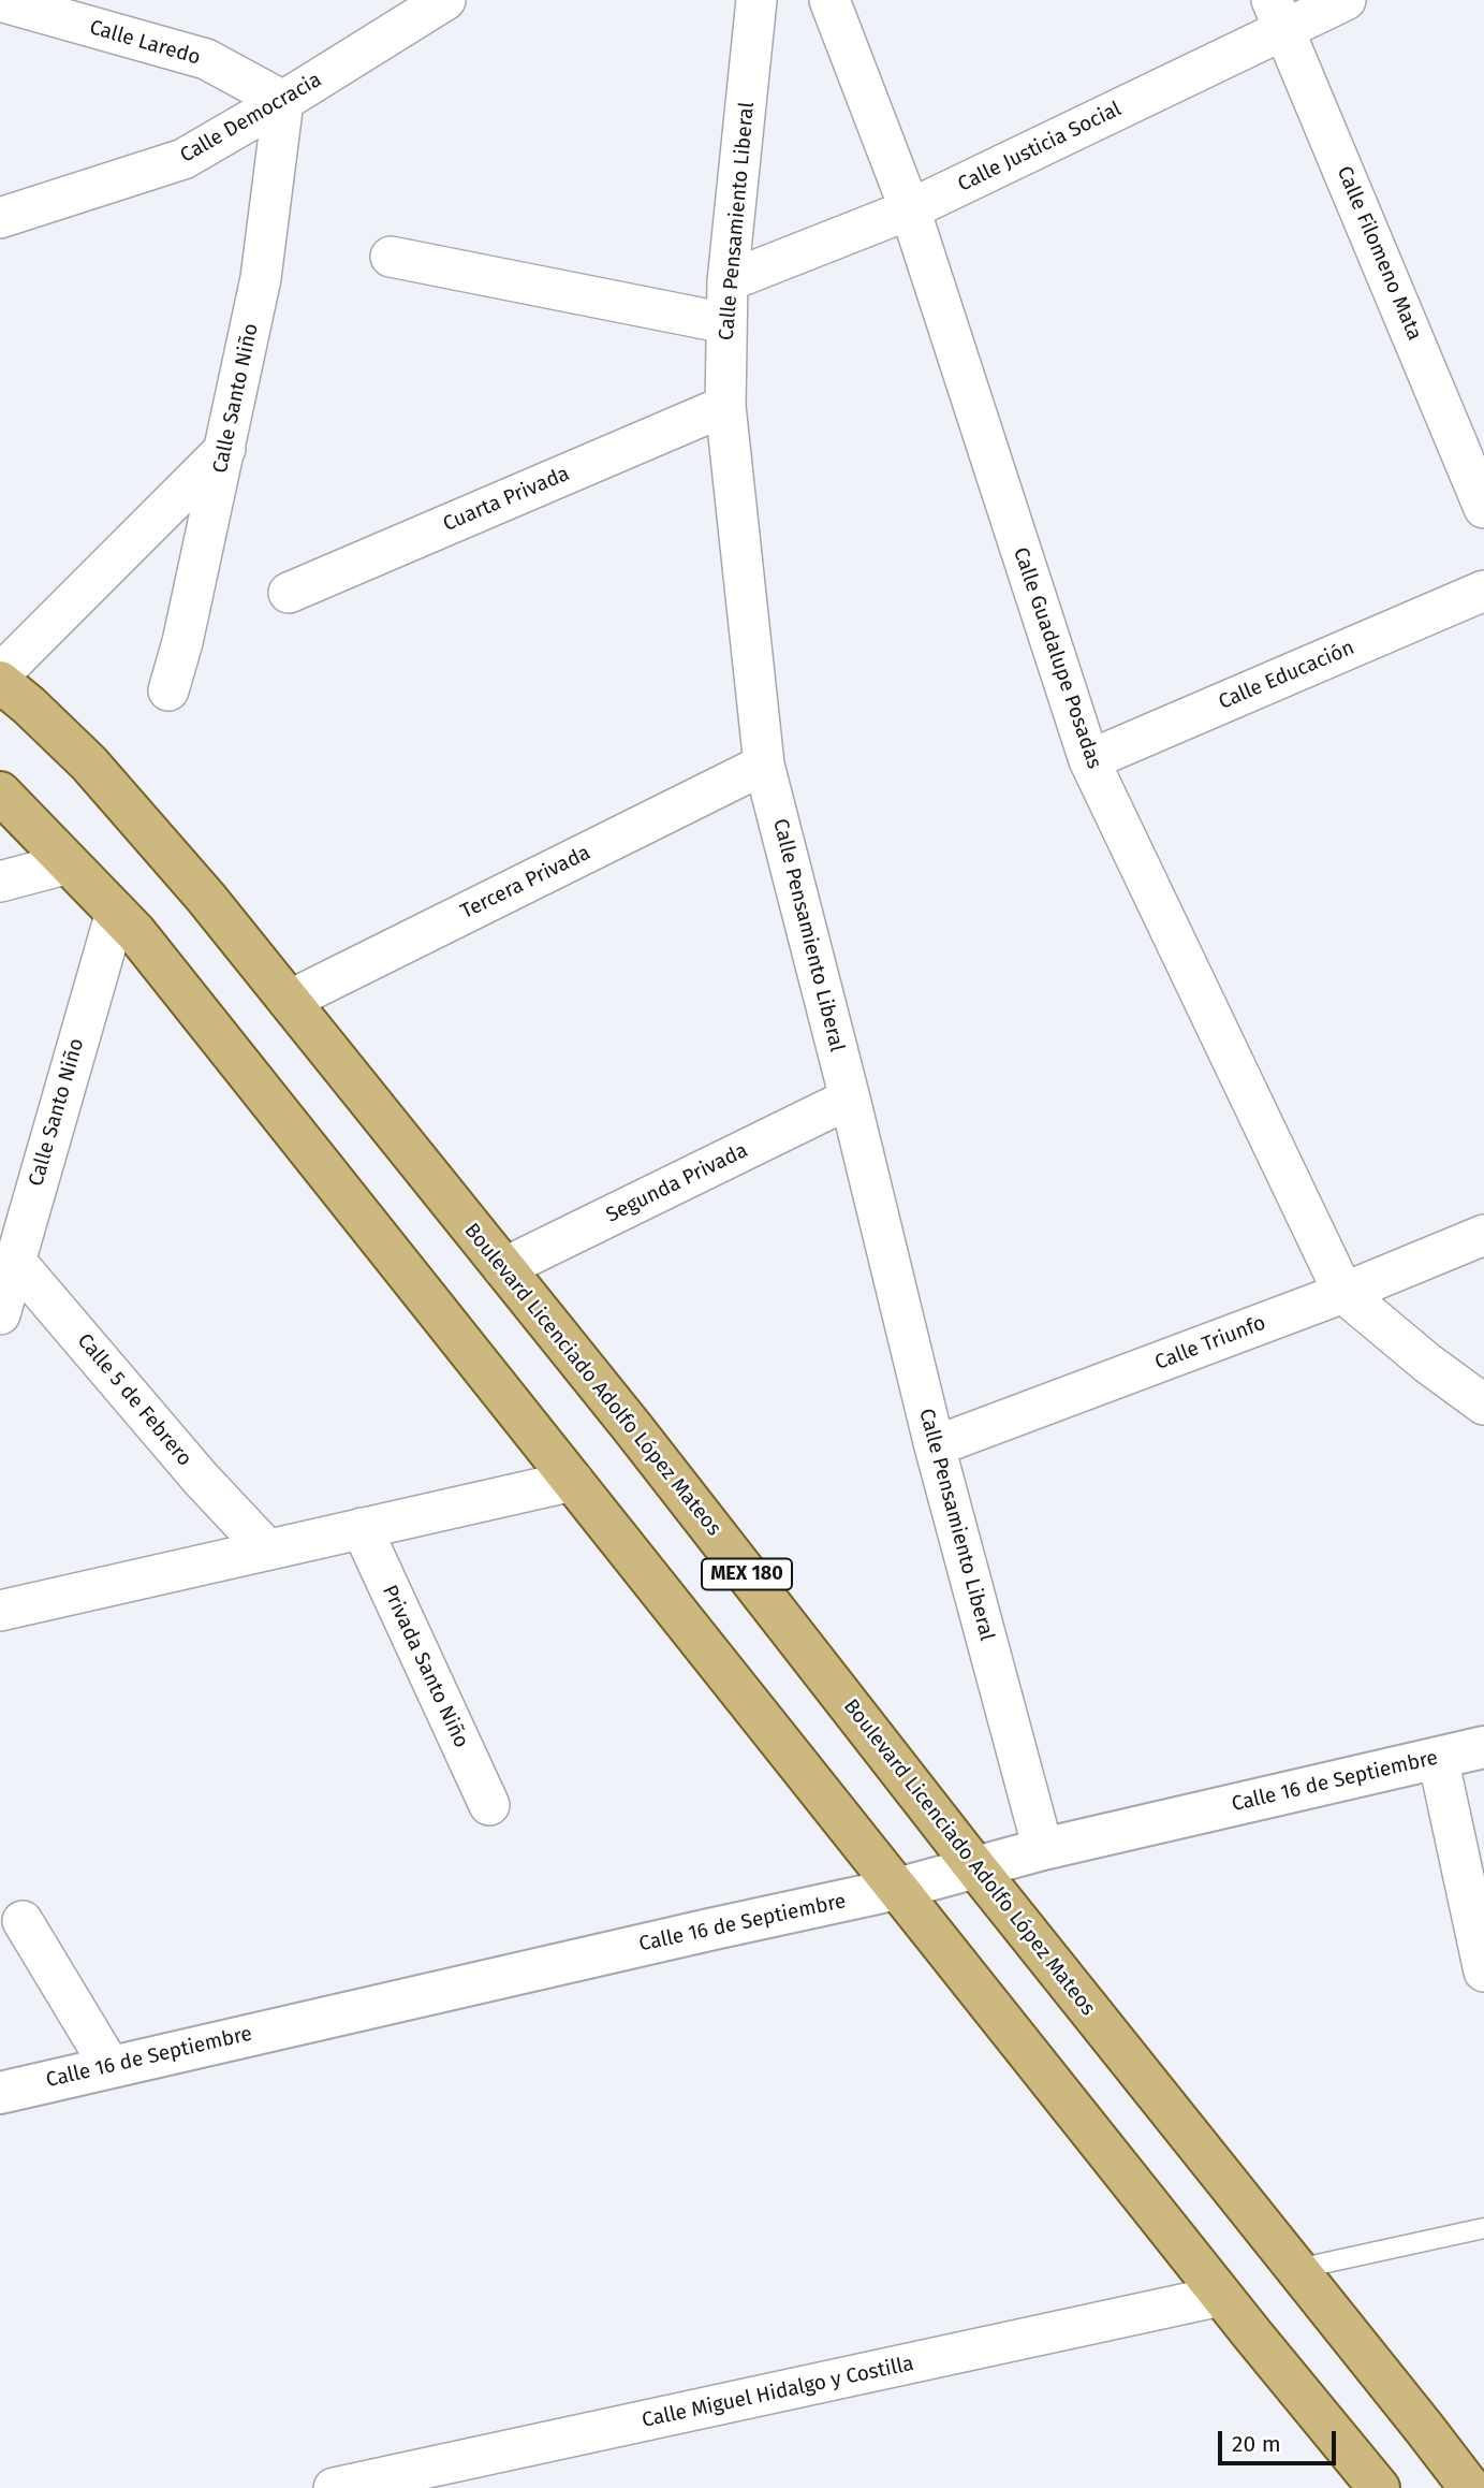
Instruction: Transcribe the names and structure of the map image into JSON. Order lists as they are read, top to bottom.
{
  "streets": {
    "main road": ["Boulevard Licenciado Adolfo López Mateos", "MEX 180", "Calle 16 de Septiembre"],
    "street": [
      "Calle Laredo",
      "Calle Democracia",
      "Calle Justicia Social",
      "Calle Pensamiento Liberal",
      "Calle Filomeno Mata",
      "Calle Santo Niño",
      "Cuarta Privada",
      "Calle Guadalupe Posadas",
      "Calle Educación",
      "Tercera Privada",
      "Segunda Privada",
      "Calle Triunfo",
      "Calle 5 de Febrero",
      "Privada Santo Niño",
      "Calle Miguel Hidalgo y Costilla"
    ]
  },
  "crossings": [
    ["Calle Laredo", "Calle Democracia"],
    ["Calle Laredo", "Calle Santo Niño"],
    ["Calle Democracia", "Calle Santo Niño"],
    ["Calle Justicia Social", "Calle Pensamiento Liberal"],
    ["Calle Justicia Social", "Calle Filomeno Mata"],
    ["Calle Justicia Social", "Calle Guadalupe Posadas"],
    ["Calle Pensamiento Liberal", "Cuarta Privada"],
    ["Calle Pensamiento Liberal", "Tercera Privada"],
    ["Calle Pensamiento Liberal", "Segunda Privada"],
    ["Calle Pensamiento Liberal", "Calle Triunfo"],
    ["Calle Pensamiento Liberal", "Calle 16 de Septiembre"],
    ["Calle Santo Niño", "Calle 5 de Febrero"],
    ["Calle Guadalupe Posadas", "Calle Educación"],
    ["Calle Guadalupe Posadas", "Calle Triunfo"],
    ["Tercera Privada", "Boulevard Licenciado Adolfo López Mateos"],
    ["Segunda Privada", "Boulevard Licenciado Adolfo López Mateos"],
    ["Boulevard Licenciado Adolfo López Mateos", "Calle 16 de Septiembre"]
  ],
  "scale_bar": "20 m"
}
